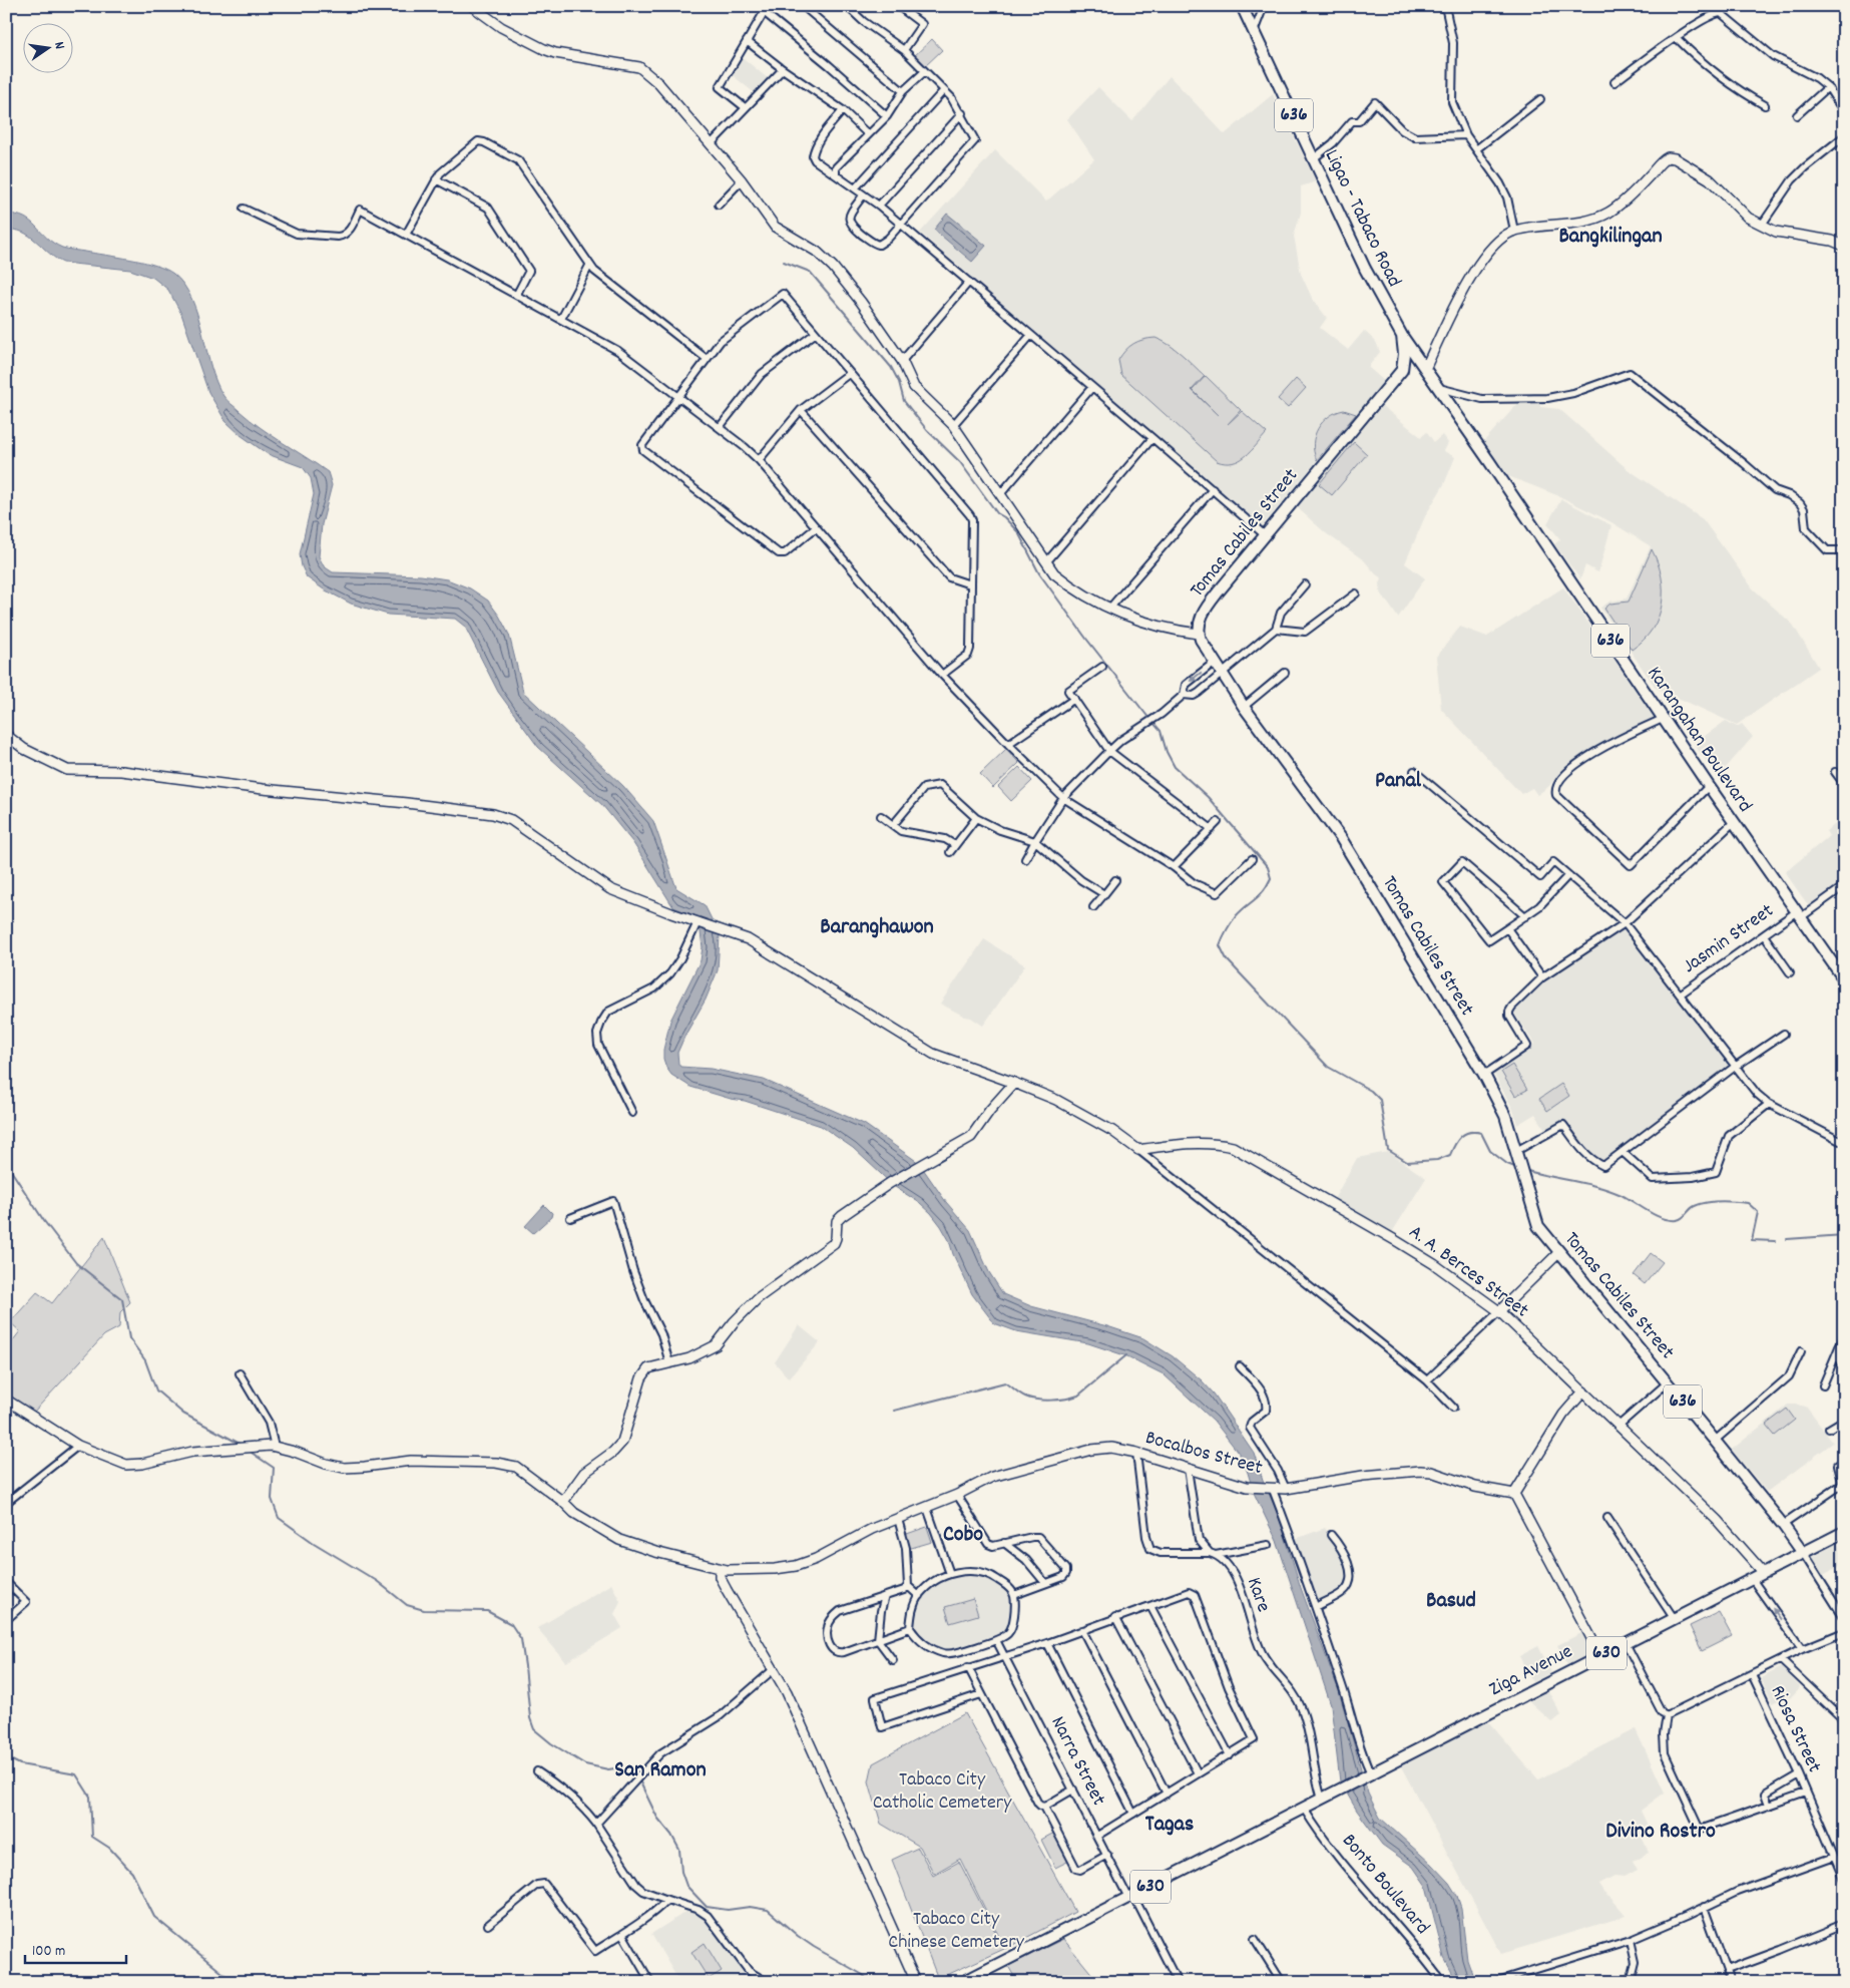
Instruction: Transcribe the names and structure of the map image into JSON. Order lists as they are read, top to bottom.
{
  "streets": {
    "main road": [
      "636",
      "Ligao - Tabaco Road",
      "Tomas Cabiles Street",
      "Karangahan Boulevard",
      "630",
      "Ziga Avenue"
    ],
    "street": [
      "Jasmin Street",
      "A. A. Berces Street",
      "Bocalbos Street",
      "Kare",
      "Riosa Street",
      "Narra Street",
      "Bonto Boulevard"
    ]
  },
  "crossings": [
    ["Ligao - Tabaco Road", "Tomas Cabiles Street"],
    ["Ligao - Tabaco Road", "Karangahan Boulevard"],
    ["Tomas Cabiles Street", "Ziga Avenue"],
    ["Karangahan Boulevard", "Jasmin Street"],
    ["A. A. Berces Street", "Ziga Avenue"],
    ["Bocalbos Street", "Kare"],
    ["Kare", "630"],
    ["630", "Ziga Avenue"],
    ["630", "Narra Street"],
    ["630", "Bonto Boulevard"]
  ],
  "districts": [
    "Bangkilingan",
    "Panal",
    "Baranghawon",
    "Cobo",
    "Basud",
    "San Ramon",
    "Tagas",
    "Divino Rostro"
  ],
  "parks": ["Tabaco City Catholic Cemetery", "Tabaco City Chinese Cemetery"],
  "scale_bar": "100 m",
  "north": "right"
}
